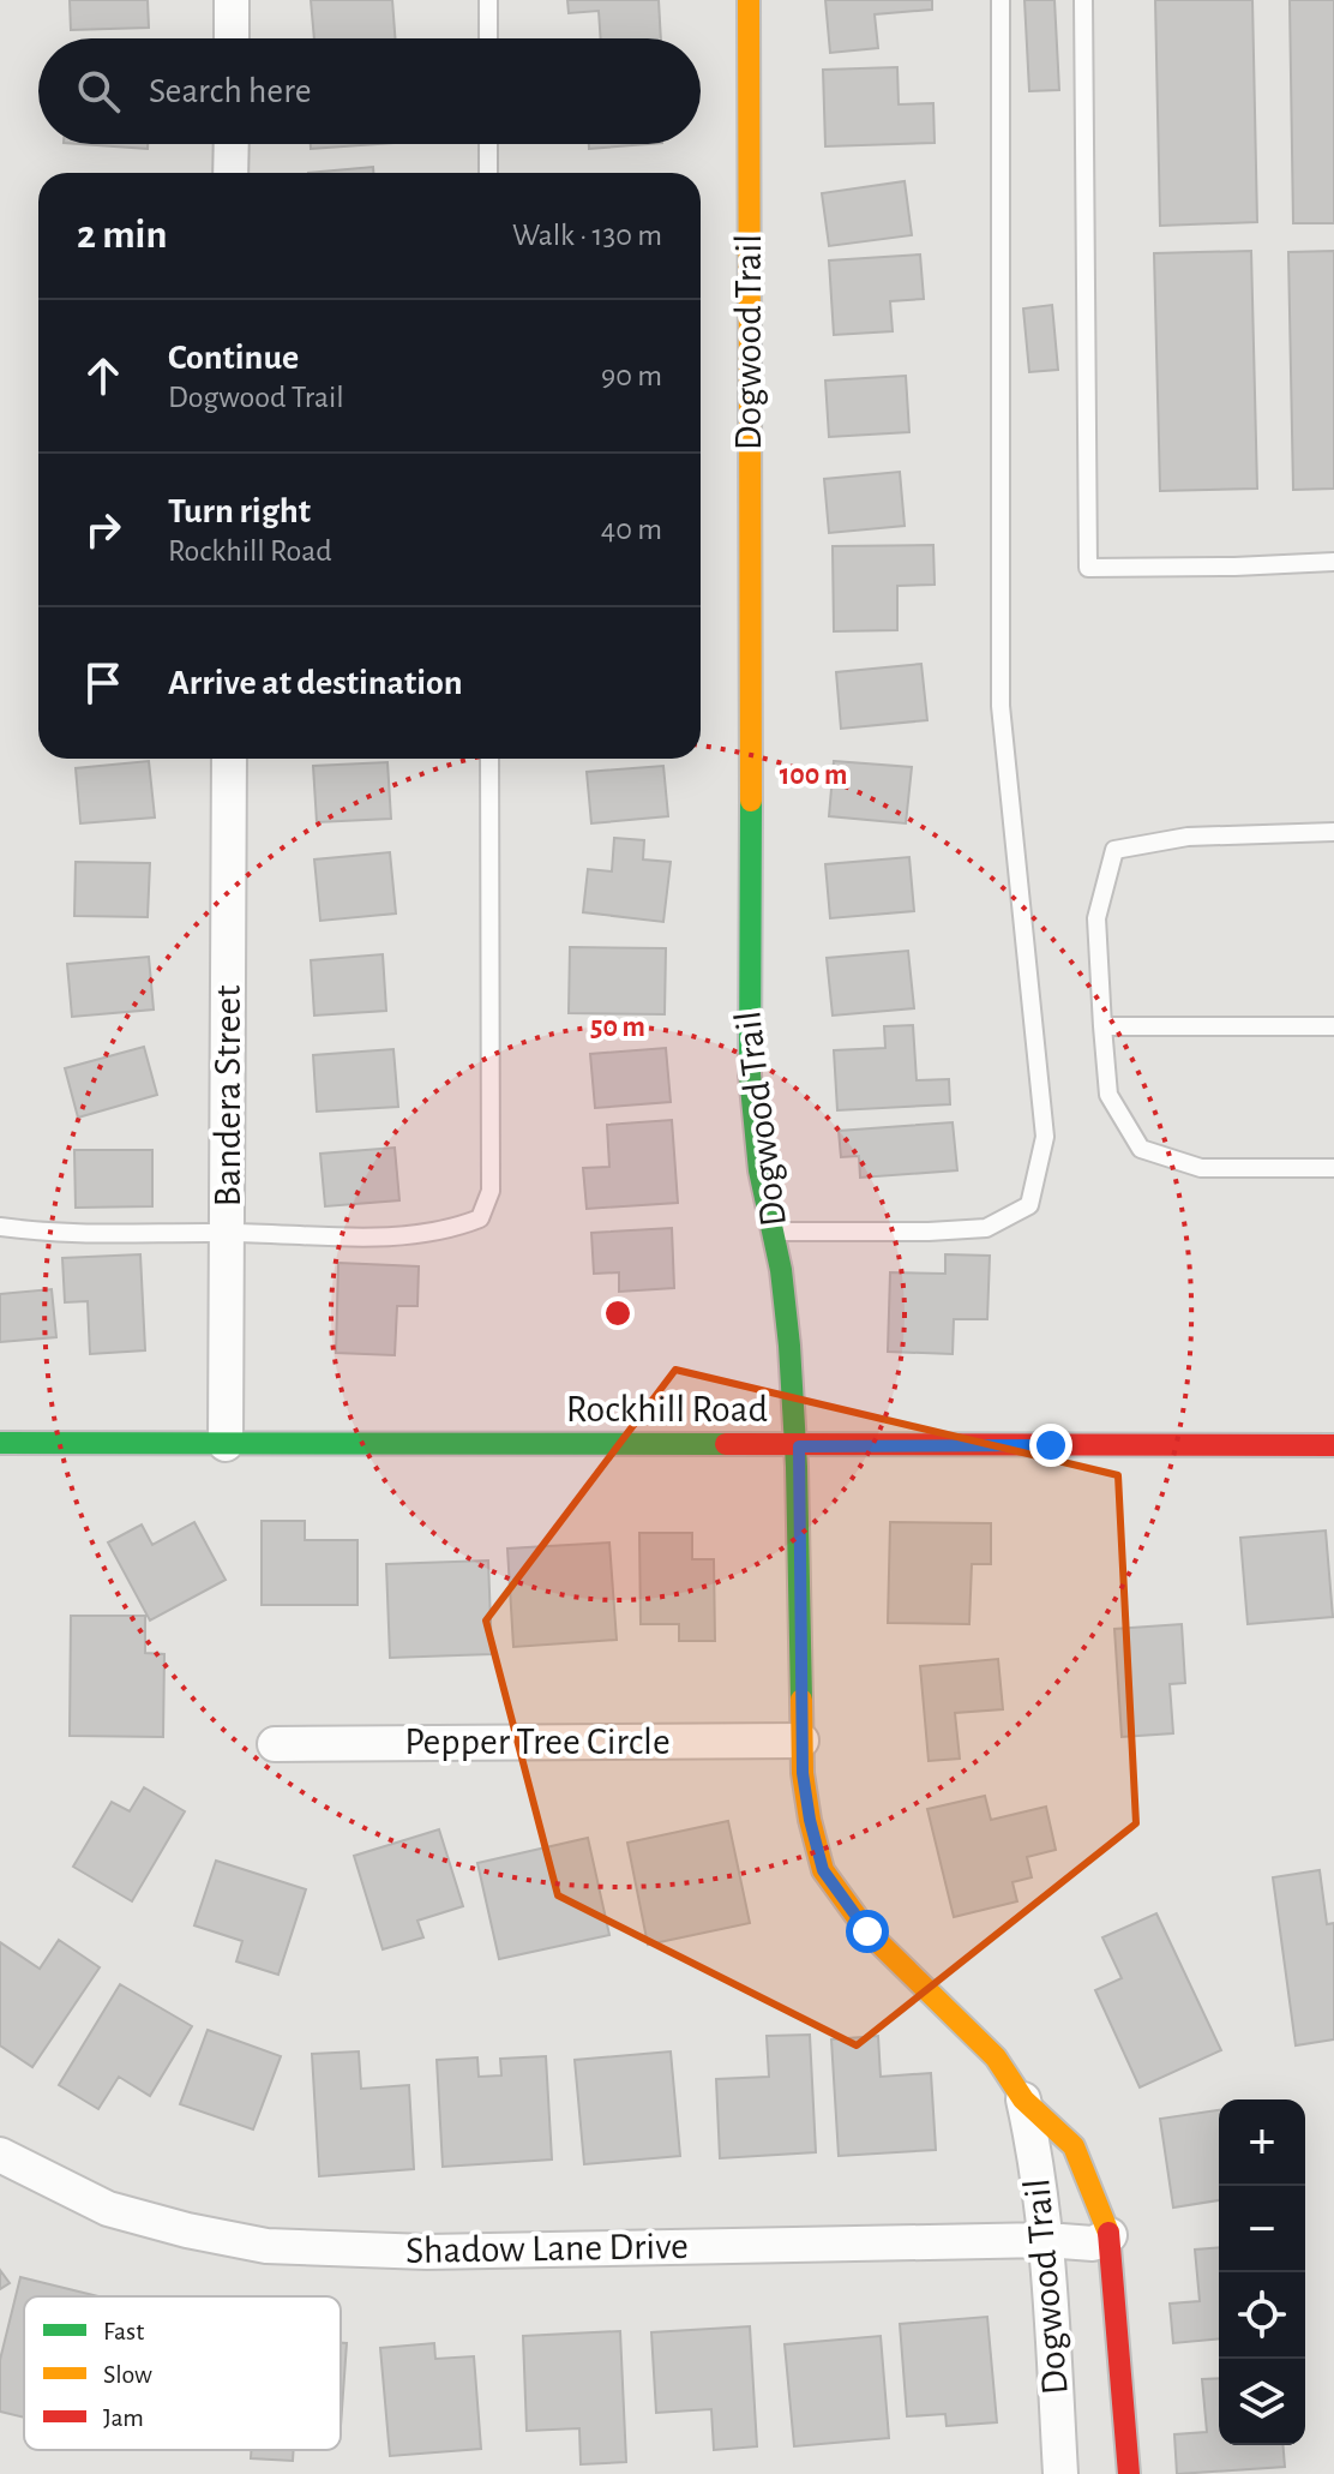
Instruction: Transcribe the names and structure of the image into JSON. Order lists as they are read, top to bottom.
{
  "streets": {
    "street": [
      "Dogwood Trail",
      "Bandera Street",
      "Rockhill Road",
      "Pepper Tree Circle",
      "Shadow Lane Drive"
    ]
  },
  "crossings": [
    ["Dogwood Trail", "Rockhill Road"],
    ["Dogwood Trail", "Pepper Tree Circle"],
    ["Dogwood Trail", "Shadow Lane Drive"],
    ["Bandera Street", "Rockhill Road"]
  ],
  "legend": ["Fast", "Slow", "Jam"],
  "page": {
    "search": "Search here",
    "heading": ["2 min", "Walk · 130 m"],
    "list": [
      ["Continue", "Dogwood Trail", "90 m"],
      ["Turn right", "Rockhill Road", "40 m"],
      "Arrive at destination"
    ],
    "map_buttons": ["+", "−"]
  },
  "rings": ["100 m", "50 m"]
}
